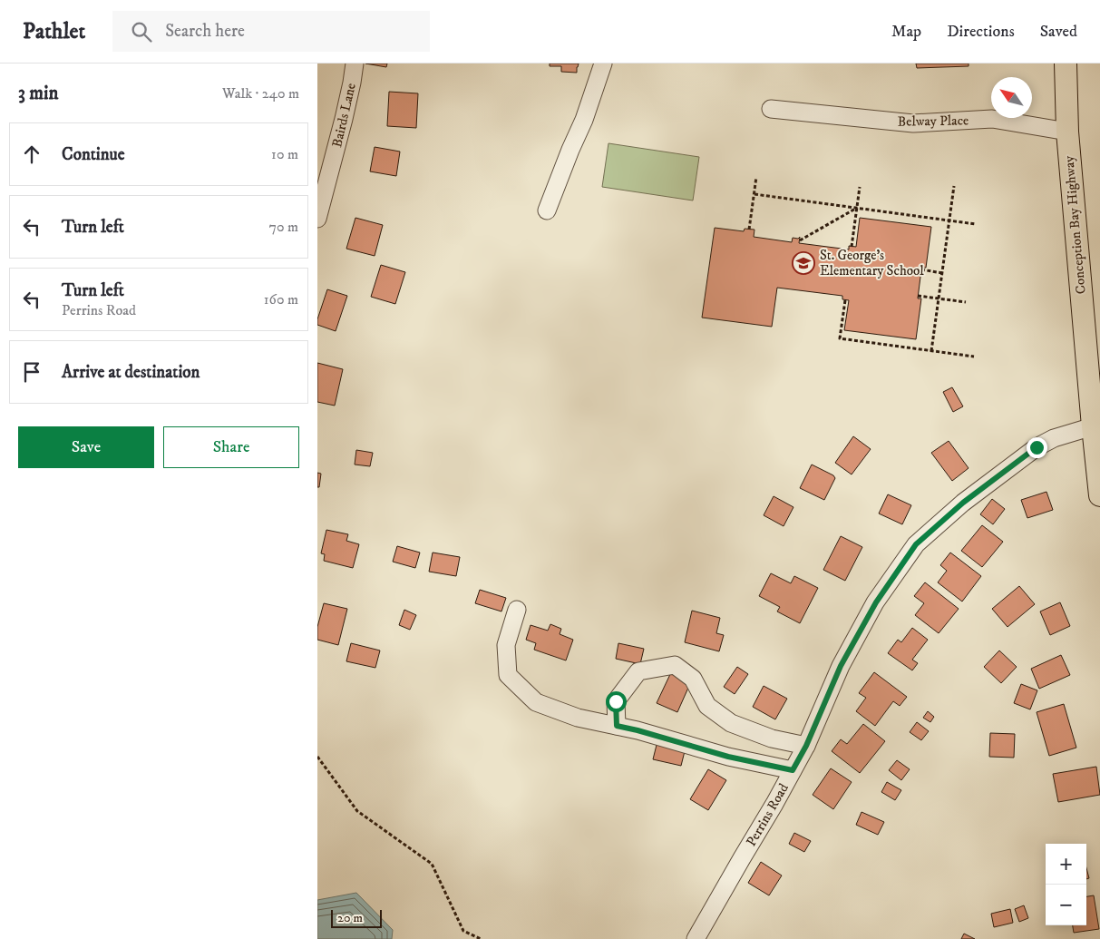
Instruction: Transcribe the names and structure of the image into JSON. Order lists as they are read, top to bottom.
{
  "streets": {
    "main road": ["Conception Bay Highway"],
    "street": ["Bairds Lane", "Belway Place", "Perrins Road"]
  },
  "crossings": [
    ["Belway Place", "Conception Bay Highway"],
    ["Conception Bay Highway", "Perrins Road"]
  ],
  "places": {
    "school or university": ["St. George's Elementary School"]
  },
  "scale_bar": "20 m",
  "north": "top left",
  "page": {
    "header": "Pathlet",
    "search": "Search here",
    "nav": ["Map", "Directions", "Saved"],
    "heading": ["3 min", "Walk · 240 m"],
    "list": [
      ["Continue", "10 m"],
      ["Turn left", "70 m"],
      ["Turn left", "Perrins Road", "160 m"],
      "Arrive at destination"
    ],
    "buttons": ["Save", "Share"],
    "map_buttons": ["+", "−"],
    "scale": "20 m"
  }
}
